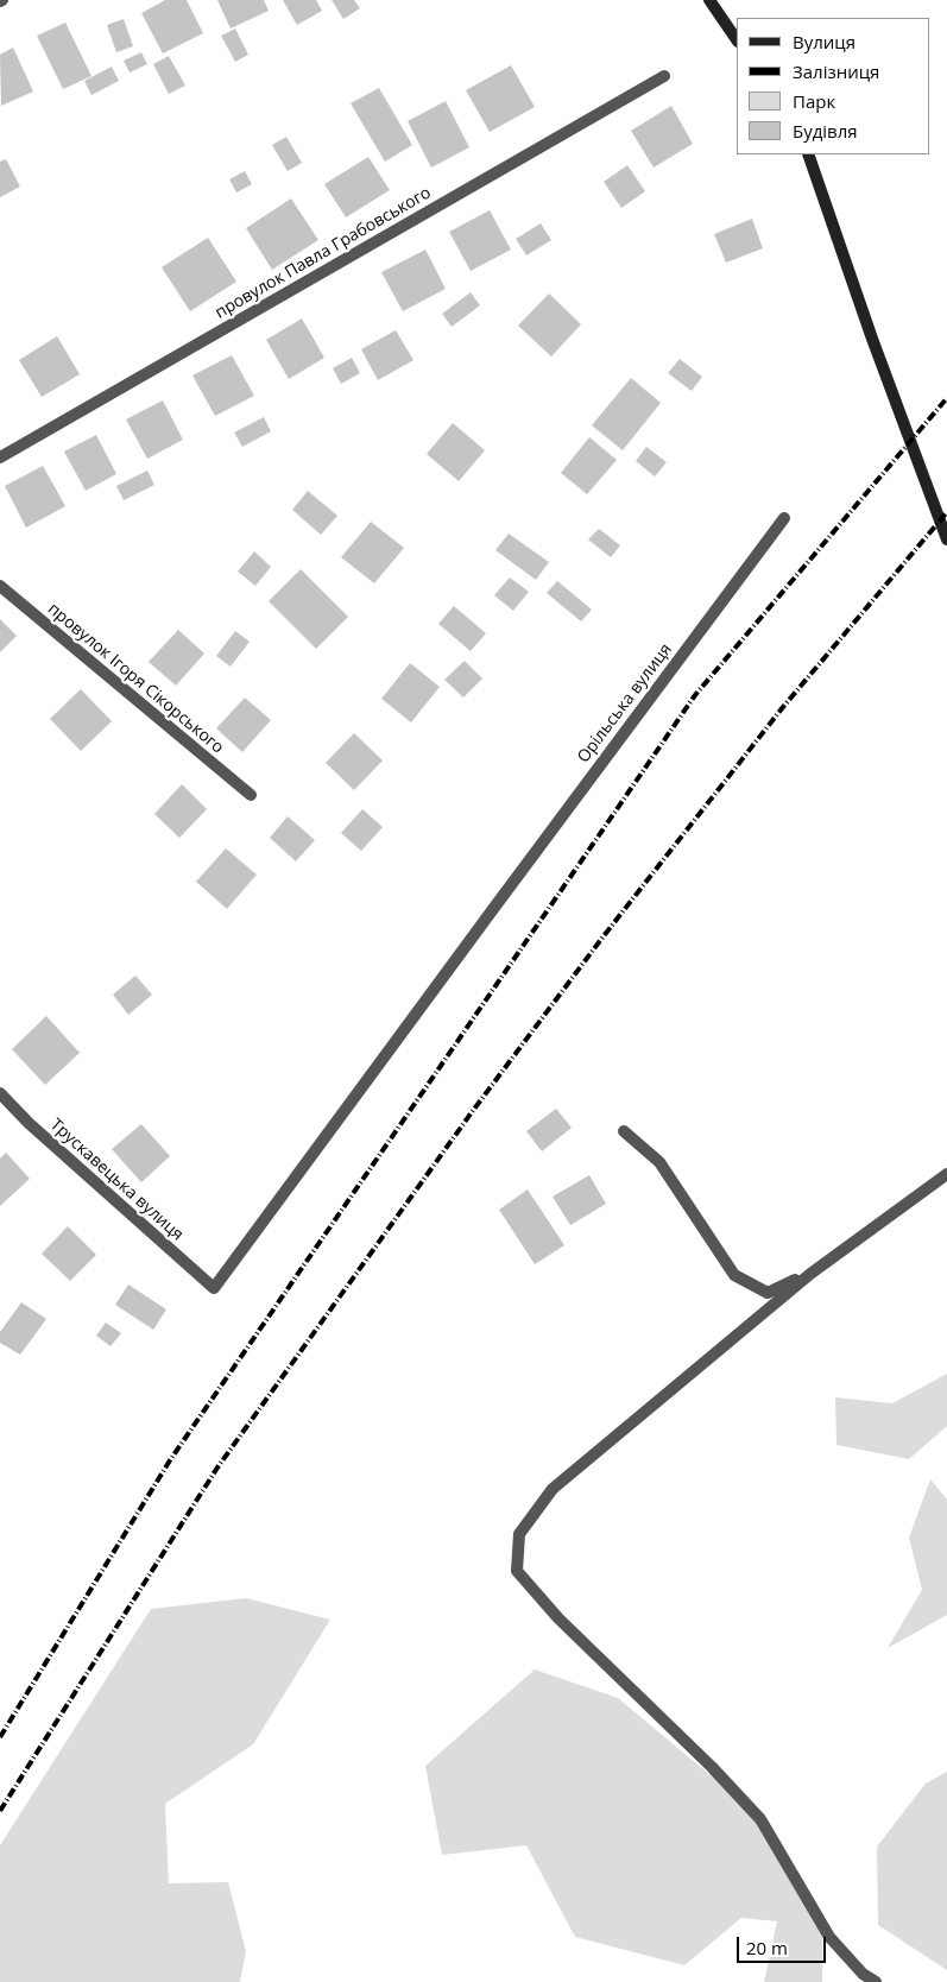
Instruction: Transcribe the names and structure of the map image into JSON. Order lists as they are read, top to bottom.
{
  "streets": {
    "street": [
      "провулок Павла Грабовського",
      "провулок Ігоря Сікорського",
      "Орільська вулиця",
      "Трускавецька вулиця"
    ]
  },
  "crossings": [
    ["Орільська вулиця", "Трускавецька вулиця"]
  ],
  "legend": [
    "Вулиця",
    "Залізниця",
    "Парк",
    "Будівля"
  ],
  "scale_bar": "20 m"
}
